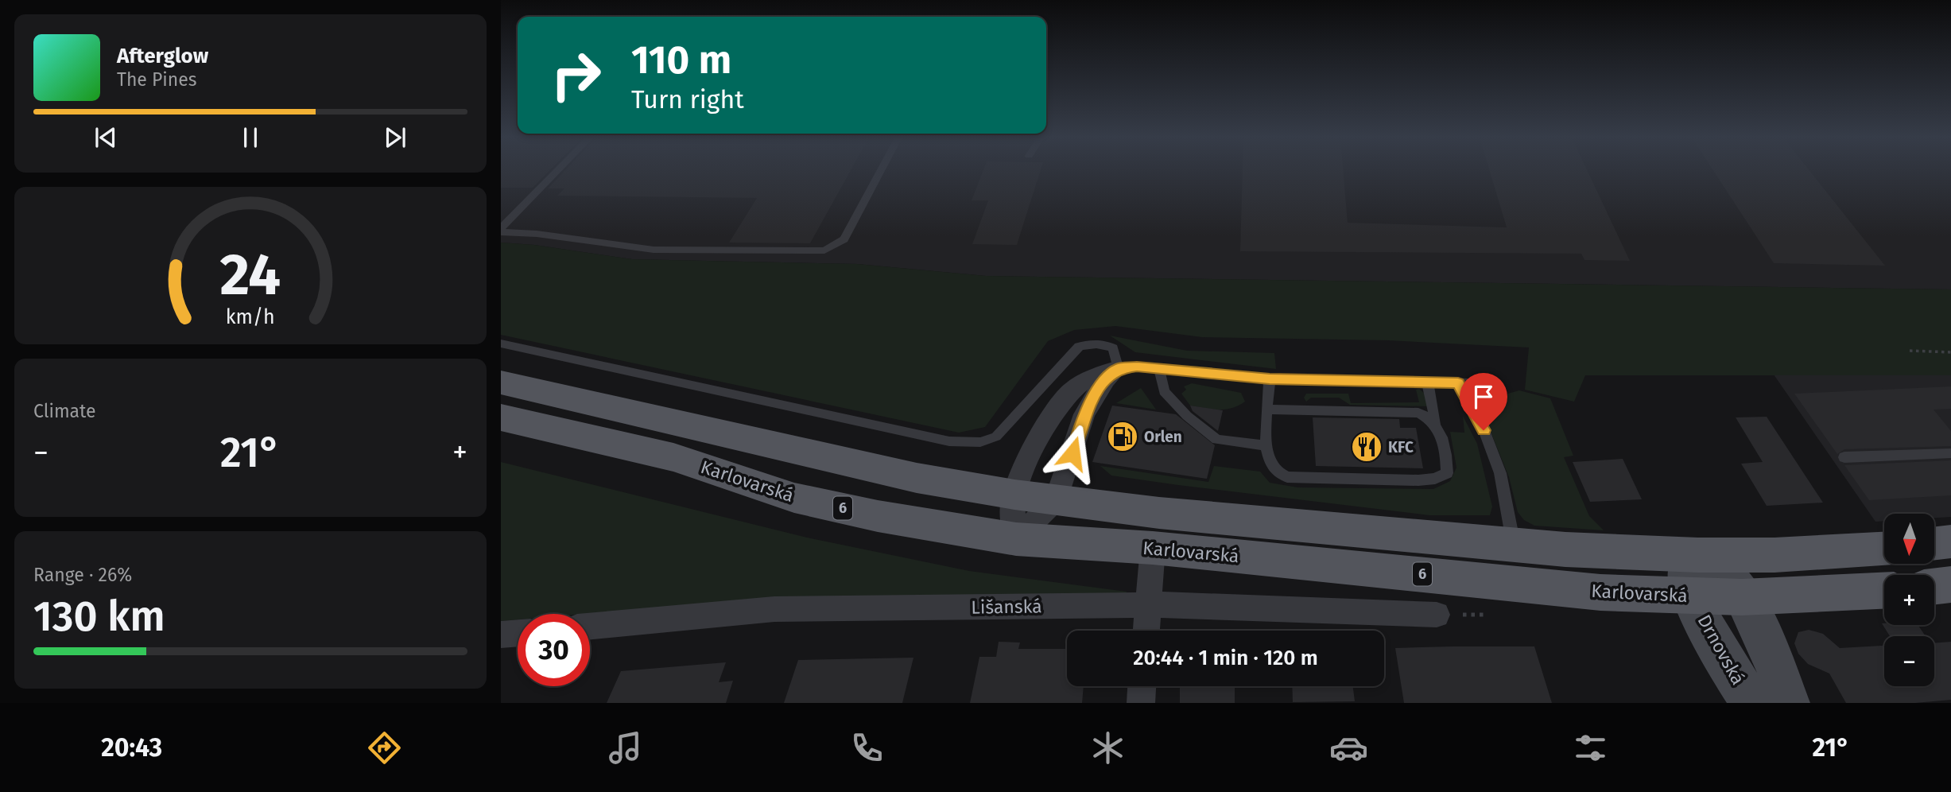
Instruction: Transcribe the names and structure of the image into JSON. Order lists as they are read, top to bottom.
{
  "streets": {
    "main road": ["Karlovarská", "6", "Drnovská"],
    "street": ["Lišanská"]
  },
  "crossings": [
    ["Karlovarská", "Drnovská"]
  ],
  "places": {
    "fuel station": ["Orlen"],
    "restaurant": ["KFC"]
  },
  "north": "bottom",
  "page": {
    "turn": ["110 m", "Turn right"],
    "song": ["Afterglow", "The Pines"],
    "tile": [
      "Climate",
      ["Range · 26%", "130 km"]
    ],
    "heat": ["−", "21°", "+"],
    "map_buttons": ["+", "−"],
    "limit": "30",
    "trip": "20:44 · 1 min · 120 m",
    "tabs": ["20:43", "21°"],
    "gauge": ["24", "km/h"]
  }
}
